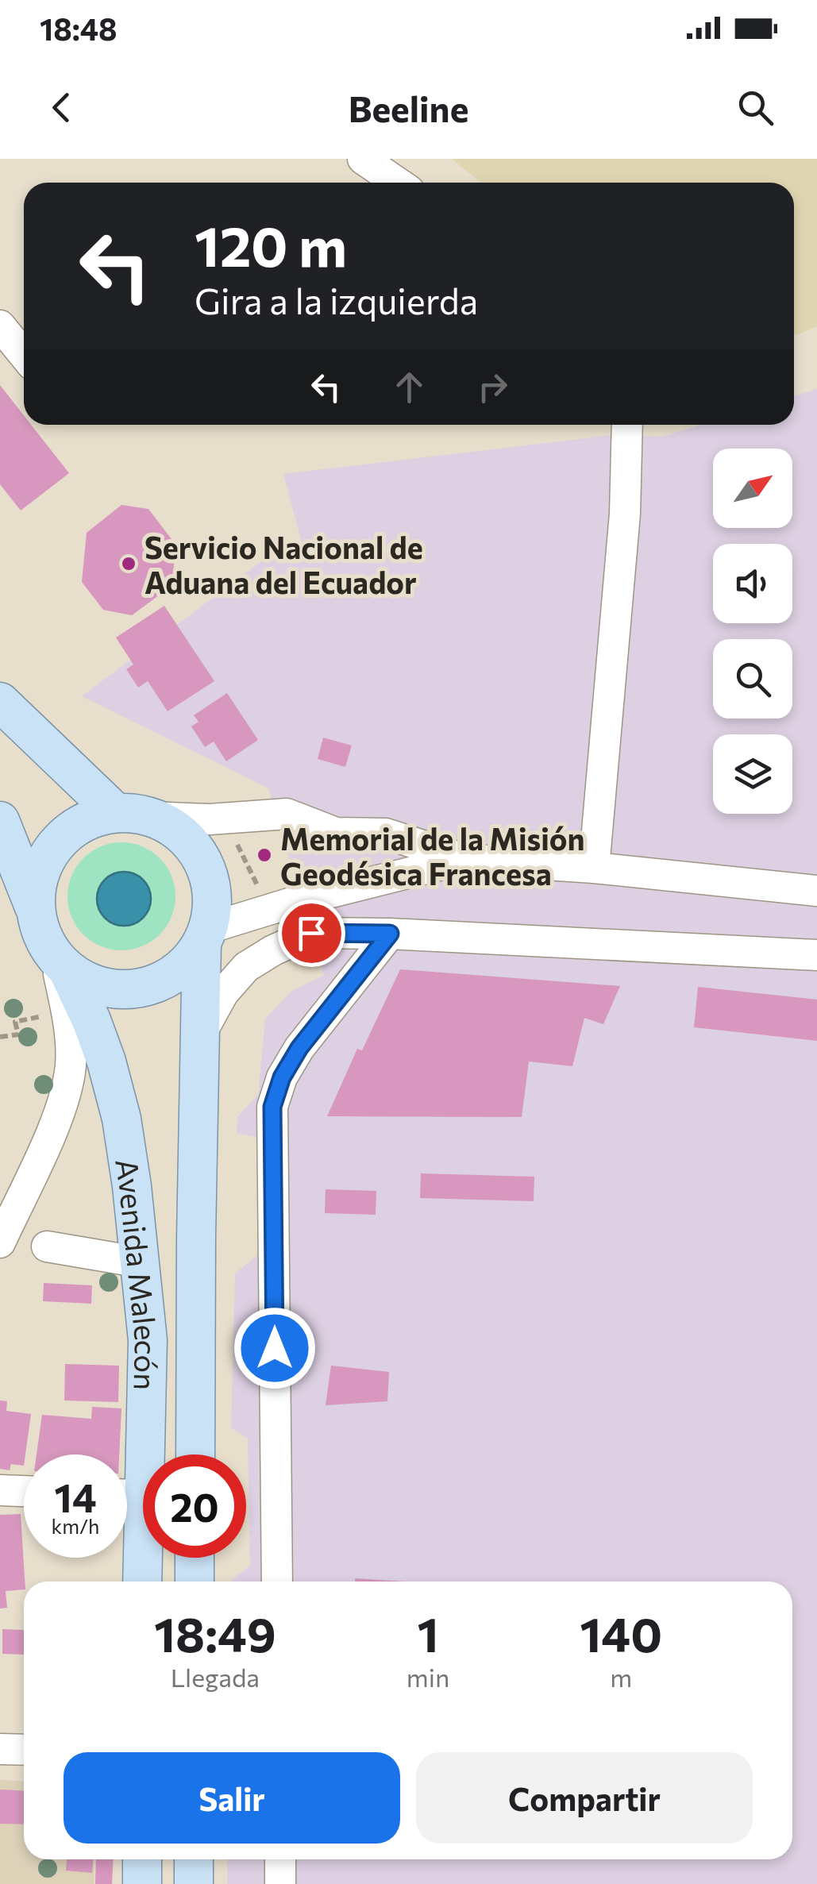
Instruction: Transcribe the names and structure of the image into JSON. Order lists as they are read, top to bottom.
{
  "streets": {
    "main road": ["Avenida Malecón"]
  },
  "places": ["Servicio Nacional de Aduana del Ecuador", "Memorial de la Misión Geodésica Francesa"],
  "north": "top right",
  "page": {
    "status": "18:48",
    "header": "Beeline",
    "turn": ["120 m", "Gira a la izquierda"],
    "speed": "14 km/h",
    "limit": "20",
    "eta": [
      "18:49",
      "Llegada",
      "1",
      "min",
      "140",
      "m"
    ],
    "buttons": ["Salir", "Compartir"]
  }
}
